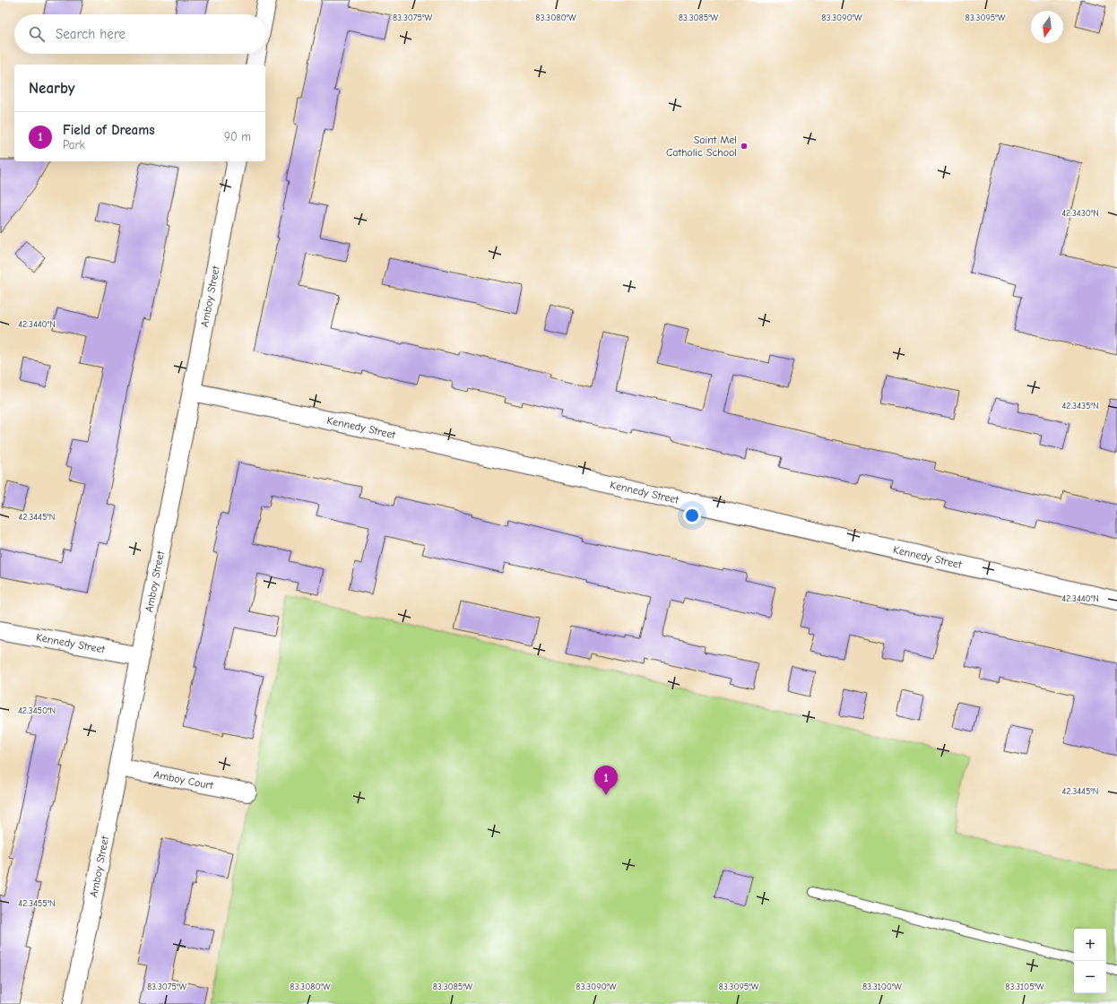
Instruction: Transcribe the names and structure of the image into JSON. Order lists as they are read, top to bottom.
{
  "streets": {
    "street": ["Amboy Street", "Kennedy Street", "Amboy Court"]
  },
  "crossings": [
    ["Amboy Street", "Kennedy Street"],
    ["Amboy Street", "Amboy Court"]
  ],
  "places": ["Saint Mel Catholic School"],
  "north": "bottom",
  "page": {
    "search": "Search here",
    "heading": "Nearby",
    "list": [
      {
        "mark": "1",
        "name": "Field of Dreams",
        "note": "Park",
        "value": "90 m"
      }
    ],
    "pins": "1",
    "map_buttons": ["+", "−"]
  },
  "coordinates": [
    "83.3075°W",
    "83.3080°W",
    "83.3085°W",
    "83.3090°W",
    "83.3095°W",
    "42.3430°N",
    "42.3440°N",
    "42.3435°N",
    "42.3445°N",
    "42.3450°N",
    "42.3455°N",
    "83.3100°W",
    "83.3105°W"
  ]
}
